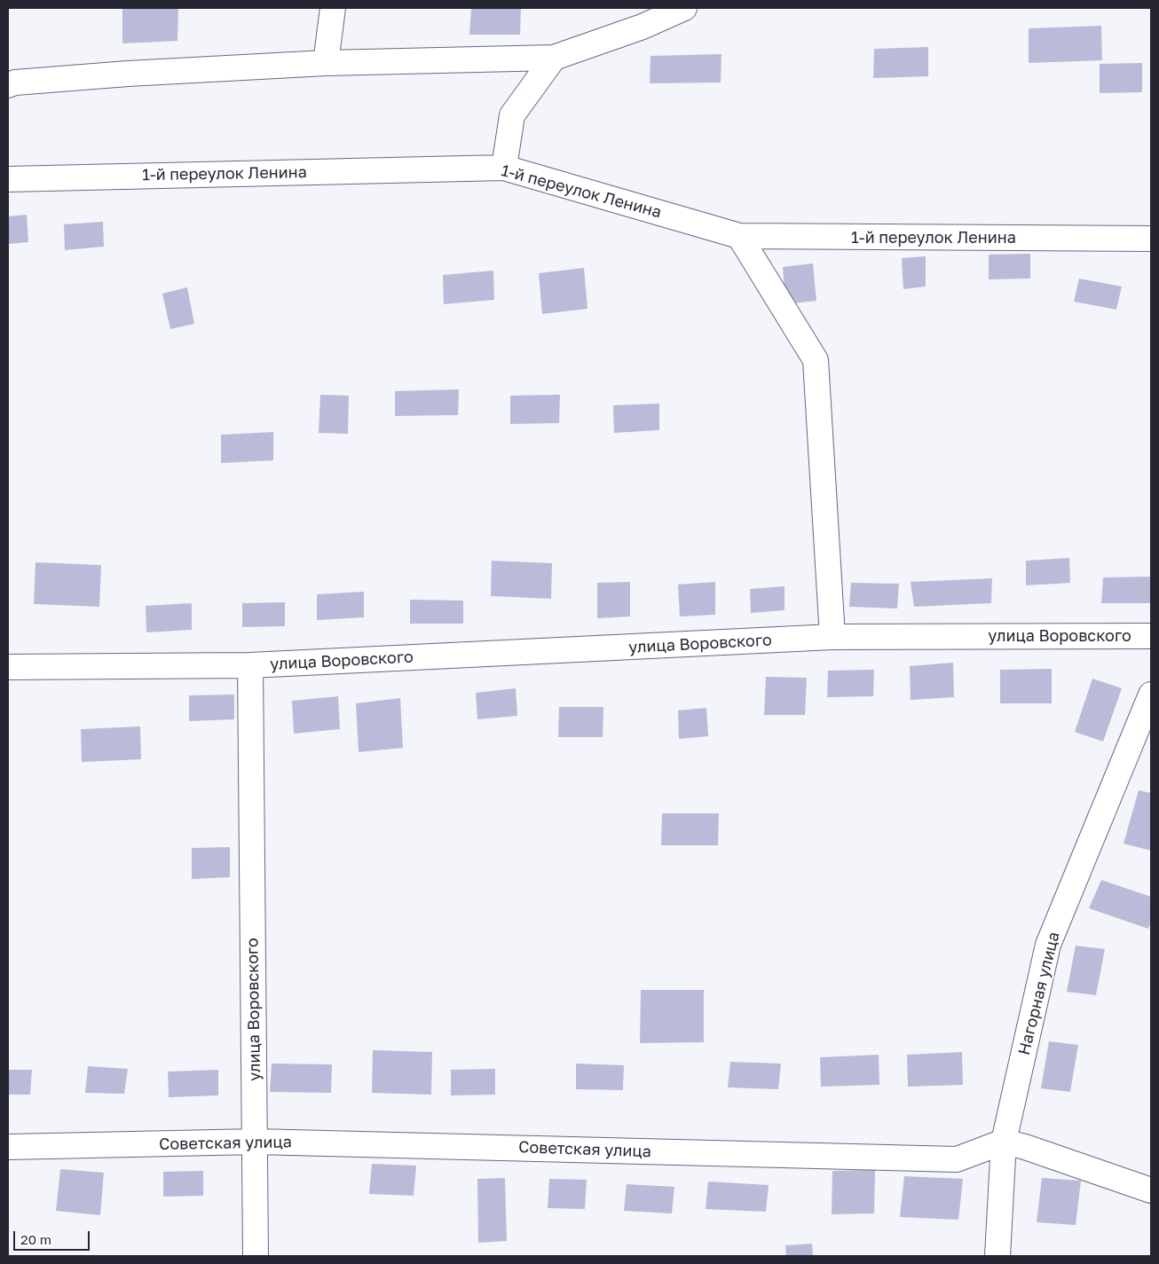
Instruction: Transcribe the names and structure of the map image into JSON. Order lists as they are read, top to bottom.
{
  "streets": {
    "street": [
      "1-й переулок Ленина",
      "улица Воровского",
      "Нагорная улица",
      "Советская улица"
    ]
  },
  "crossings": [
    ["улица Воровского", "Советская улица"],
    ["Нагорная улица", "Советская улица"]
  ],
  "scale_bar": "20 m"
}
